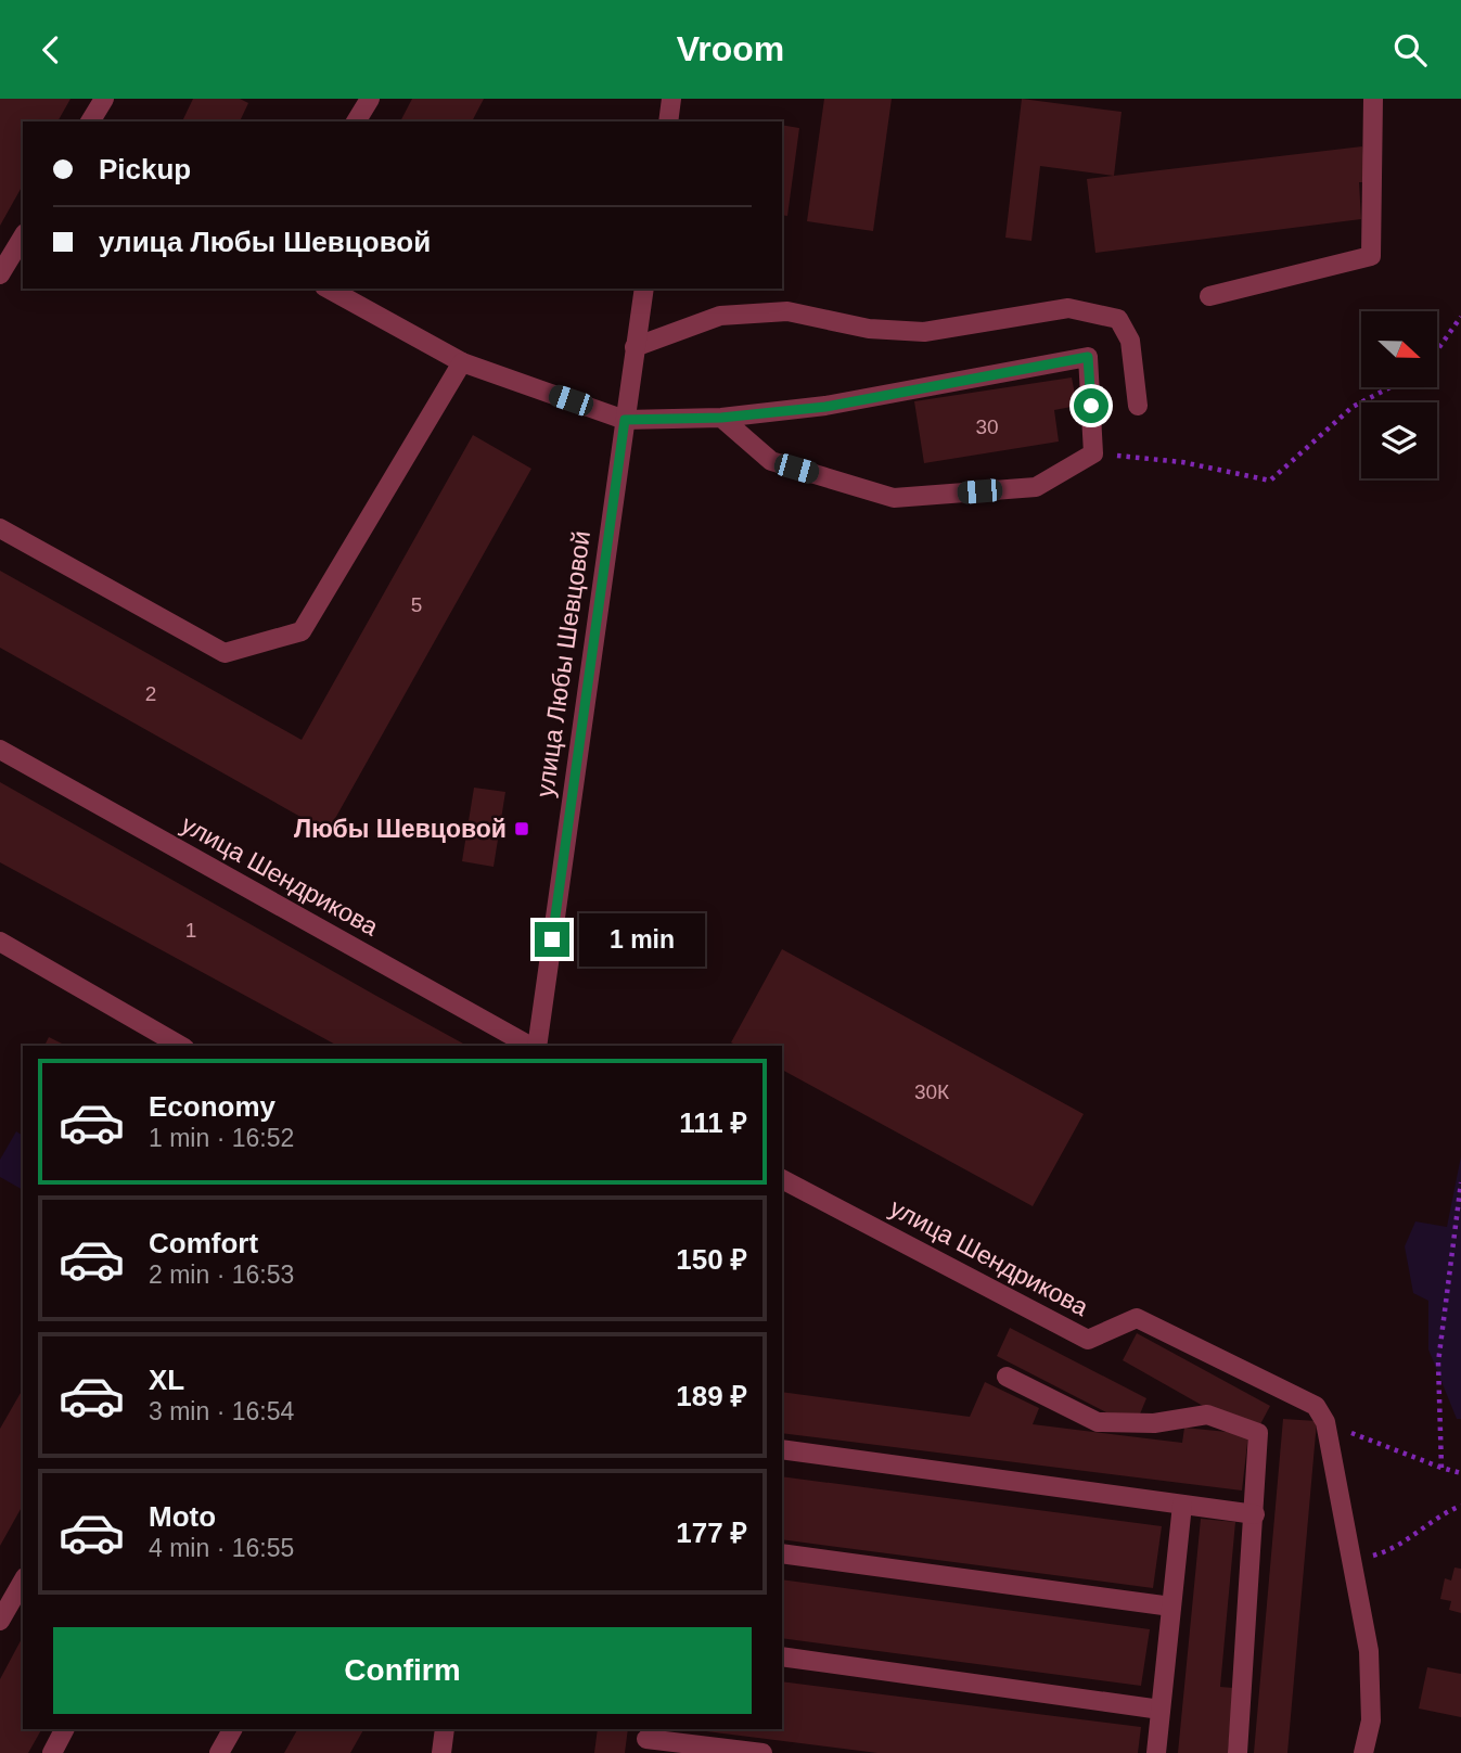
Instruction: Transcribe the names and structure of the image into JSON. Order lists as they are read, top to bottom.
{
  "streets": {
    "street": ["улица Любы Шевцовой", "улица Шендрикова"]
  },
  "places": {
    "transit": ["Любы Шевцовой"]
  },
  "house_numbers": [
    "30",
    "5",
    "2",
    "1",
    "30К"
  ],
  "north": "right",
  "page": {
    "header": "Vroom",
    "banner": ["Pickup", "улица Любы Шевцовой"],
    "bubble": "1 min",
    "list": [
      {
        "name": "Economy",
        "note": "1 min · 16:52",
        "value": "111 ₽"
      },
      {
        "name": "Comfort",
        "note": "2 min · 16:53",
        "value": "150 ₽"
      },
      {
        "name": "XL",
        "note": "3 min · 16:54",
        "value": "189 ₽"
      },
      {
        "name": "Moto",
        "note": "4 min · 16:55",
        "value": "177 ₽"
      }
    ],
    "buttons": "Confirm"
  }
}
